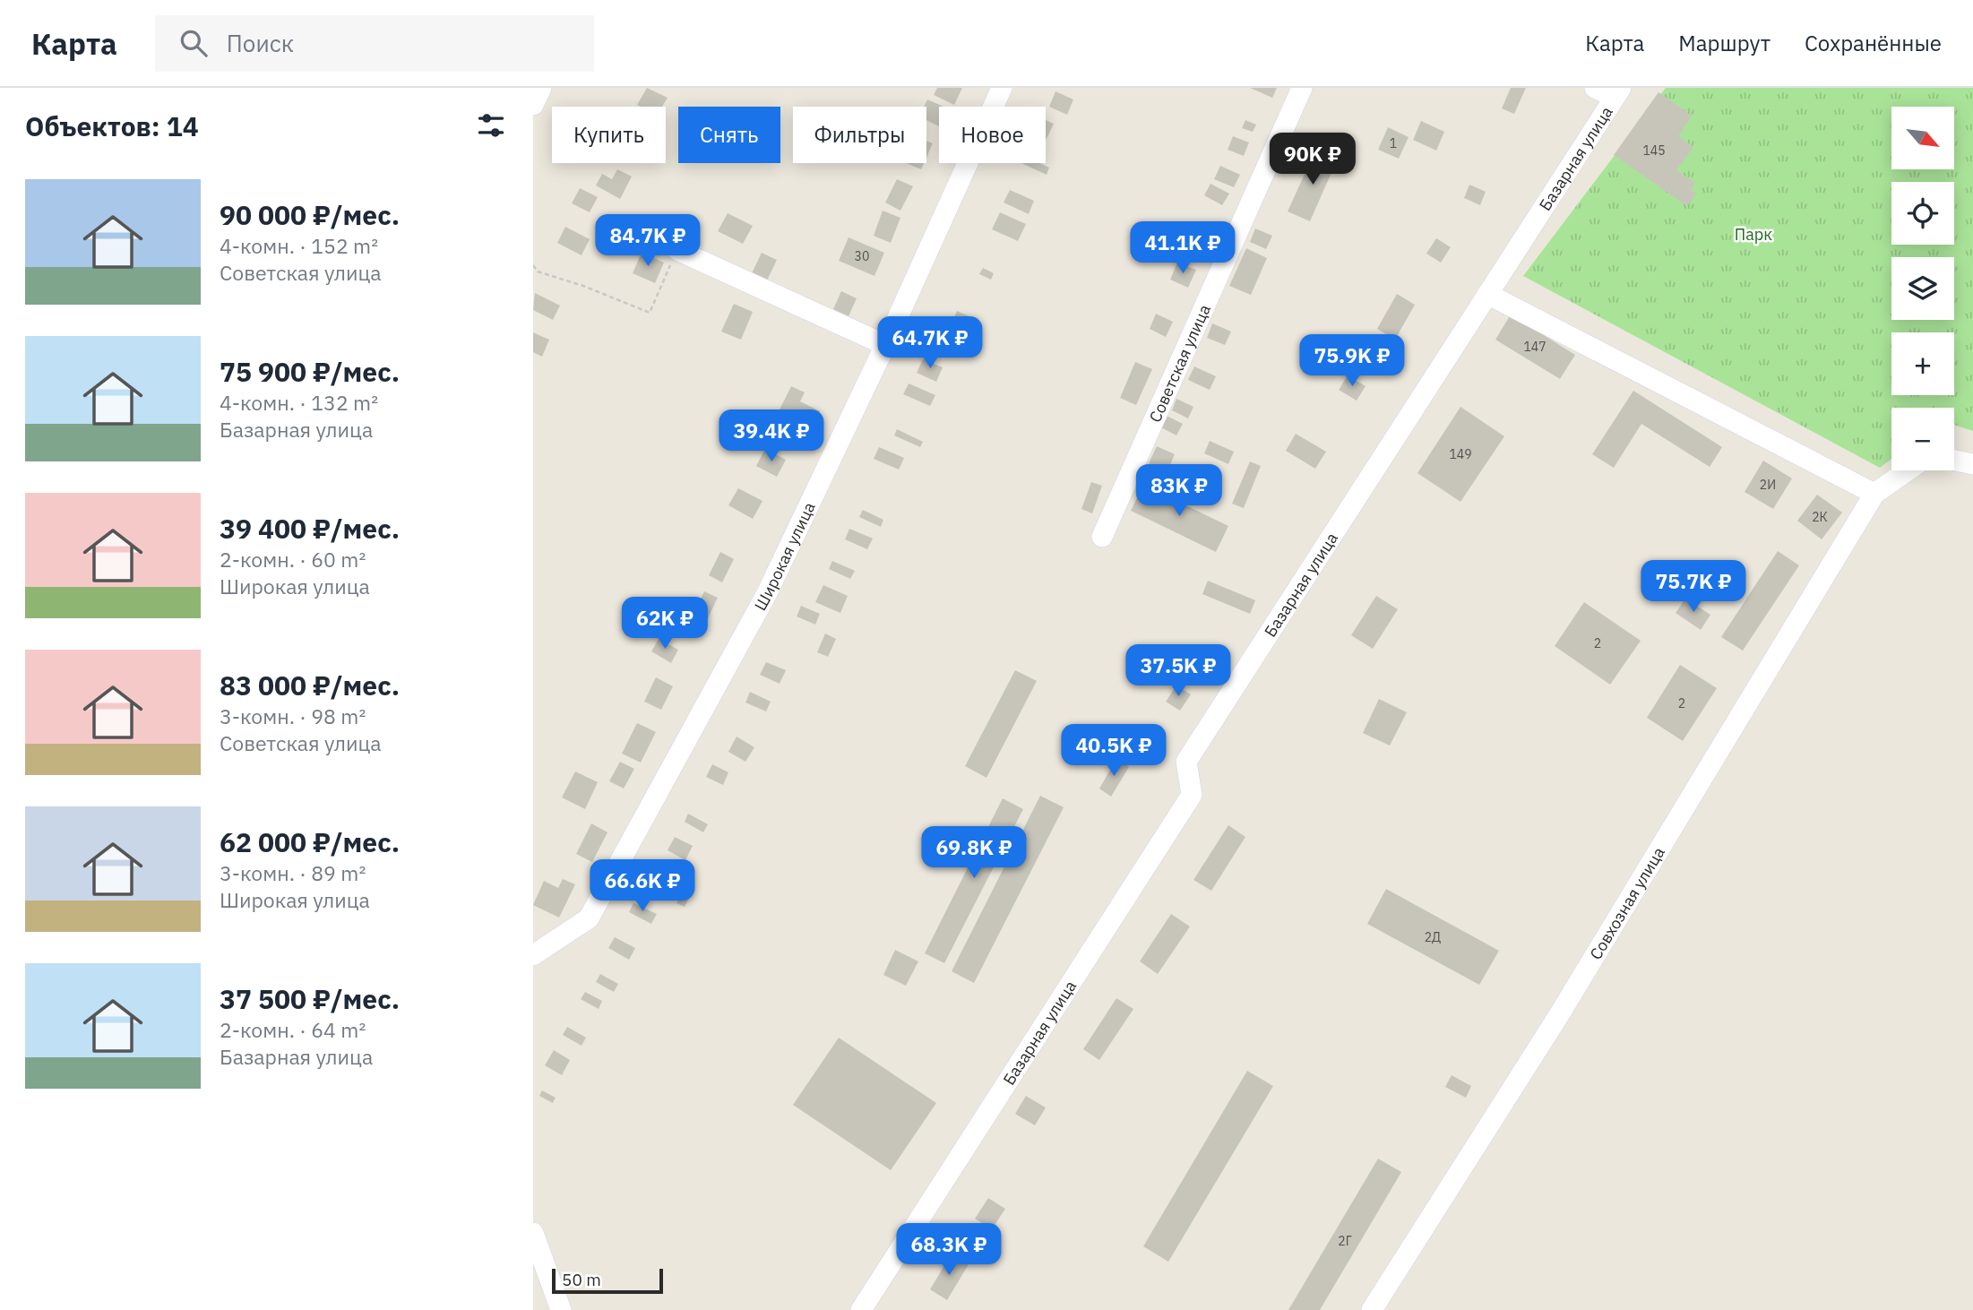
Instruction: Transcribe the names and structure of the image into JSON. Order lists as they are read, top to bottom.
{
  "streets": {
    "street": [
      "Базарная улица",
      "Советская улица",
      "Широкая улица",
      "Совхозная улица"
    ]
  },
  "parks": ["Парк"],
  "house_numbers": [
    "1",
    "145",
    "30",
    "147",
    "149",
    "2И",
    "2К",
    "2",
    "2",
    "2Д",
    "2Г"
  ],
  "scale_bar": "50 m",
  "north": "bottom right",
  "page": {
    "header": "Карта",
    "search": "Поиск",
    "nav": ["Карта", "Маршрут", "Сохранённые"],
    "heading": "Объектов: 14",
    "map_buttons": ["+", "−"],
    "chip": [
      "Купить",
      "Снять",
      "Фильтры",
      "Новое"
    ],
    "price": [
      "90K ₽",
      "84.7K ₽",
      "41.1K ₽",
      "64.7K ₽",
      "75.9K ₽",
      "39.4K ₽",
      "83K ₽",
      "75.7K ₽",
      "62K ₽",
      "37.5K ₽",
      "40.5K ₽",
      "69.8K ₽",
      "66.6K ₽",
      "68.3K ₽"
    ],
    "list": [
      {
        "name": "90 000 ₽/мес.",
        "note": "4-комн. · 152 m² · Советская улица"
      },
      {
        "name": "75 900 ₽/мес.",
        "note": "4-комн. · 132 m² · Базарная улица"
      },
      {
        "name": "39 400 ₽/мес.",
        "note": "2-комн. · 60 m² · Широкая улица"
      },
      {
        "name": "83 000 ₽/мес.",
        "note": "3-комн. · 98 m² · Советская улица"
      },
      {
        "name": "62 000 ₽/мес.",
        "note": "3-комн. · 89 m² · Широкая улица"
      },
      {
        "name": "37 500 ₽/мес.",
        "note": "2-комн. · 64 m² · Базарная улица"
      }
    ],
    "scale": "50 m"
  }
}
